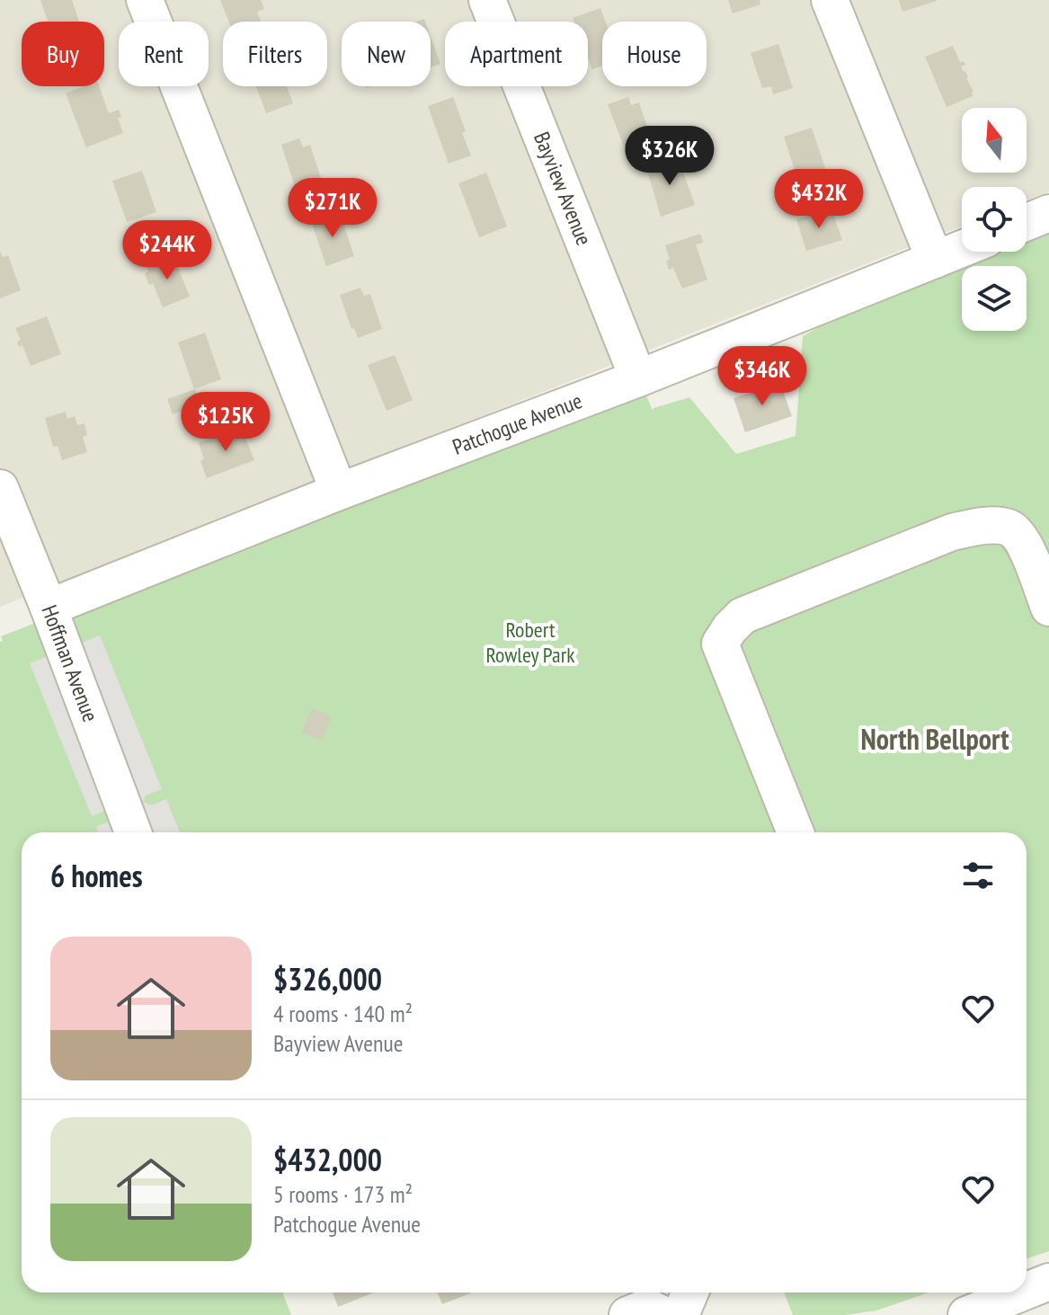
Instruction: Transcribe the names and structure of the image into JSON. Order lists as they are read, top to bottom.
{
  "streets": {
    "street": ["Bayview Avenue", "Patchogue Avenue", "Hoffman Avenue"]
  },
  "crossings": [
    ["Bayview Avenue", "Patchogue Avenue"],
    ["Patchogue Avenue", "Hoffman Avenue"]
  ],
  "districts": ["North Bellport"],
  "parks": ["Robert Rowley Park"],
  "north": "top",
  "page": {
    "chip": [
      "Buy",
      "Rent",
      "Filters",
      "New",
      "Apartment",
      "House"
    ],
    "price": [
      "$326K",
      "$432K",
      "$271K",
      "$244K",
      "$346K",
      "$125K"
    ],
    "heading": "6 homes",
    "list": [
      {
        "name": "$326,000",
        "note": "4 rooms · 140 m² · Bayview Avenue"
      },
      {
        "name": "$432,000",
        "note": "5 rooms · 173 m² · Patchogue Avenue"
      }
    ]
  }
}
